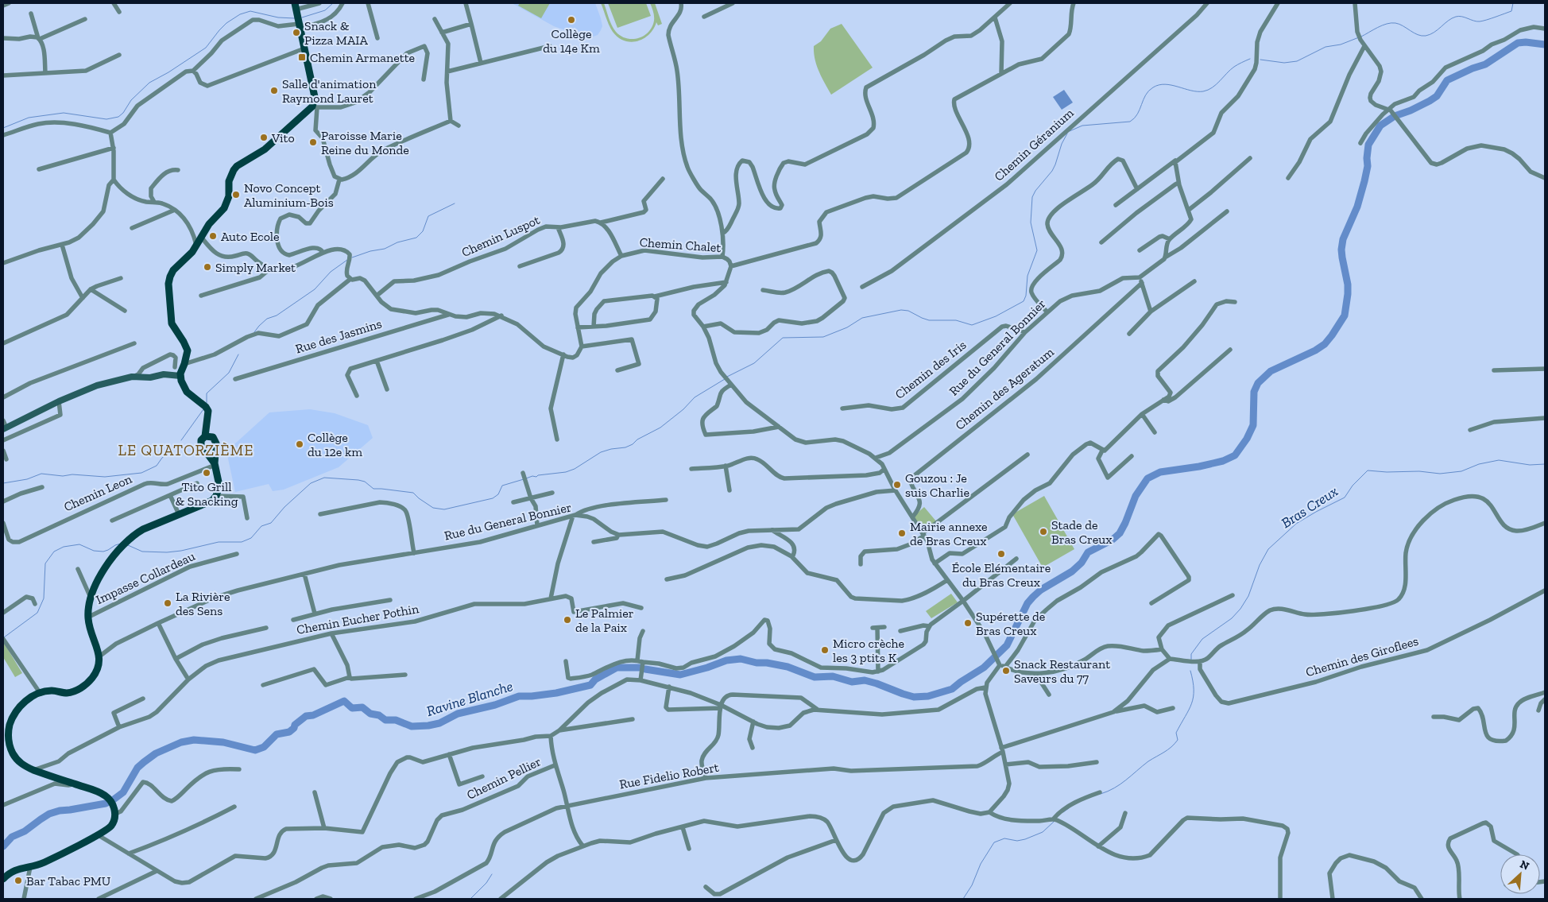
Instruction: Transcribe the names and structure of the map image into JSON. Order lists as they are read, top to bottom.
{
  "streets": {
    "street": [
      "Chemin Géranium",
      "Chemin Luspot",
      "Chemin Chalet",
      "Rue des Jasmins",
      "Rue du General Bonnier",
      "Chemin des Iris",
      "Chemin des Ageratum",
      "Chemin Leon",
      "Impasse Collardeau",
      "Chemin Eucher Pothin",
      "Chemin des Giroflees",
      "Rue Fidelio Robert",
      "Chemin Pellier"
    ]
  },
  "crossings": [
    ["Chemin Chalet", "Rue du General Bonnier"],
    ["Chemin Chalet", "Chemin des Ageratum"],
    ["Rue du General Bonnier", "Chemin des Iris"],
    ["Rue du General Bonnier", "Chemin des Ageratum"]
  ],
  "districts": ["LE QUATORZIÈME"],
  "water": ["Bras Creux", "Ravine Blanche"],
  "places": {
    "other": [
      "Collège du 14e Km",
      "Snack & Pizza MAIA",
      "Salle d'animation Raymond Lauret",
      "Vito",
      "Paroisse Marie Reine du Monde",
      "Novo Concept Aluminium-Bois",
      "Auto Ecole",
      "Simply Market",
      "Collège du 12e km",
      "Tito Grill & Snacking",
      "Gouzou : Je suis Charlie",
      "Stade de Bras Creux",
      "Mairie annexe de Bras Creux",
      "École Elémentaire du Bras Creux",
      "La Rivière des Sens",
      "Le Palmier de la Paix",
      "Supérette de Bras Creux",
      "Micro crèche les 3 ptits K",
      "Snack Restaurant Saveurs du 77",
      "Bar Tabac PMU"
    ],
    "transit": ["Chemin Armanette"]
  },
  "north": "top right"
}
